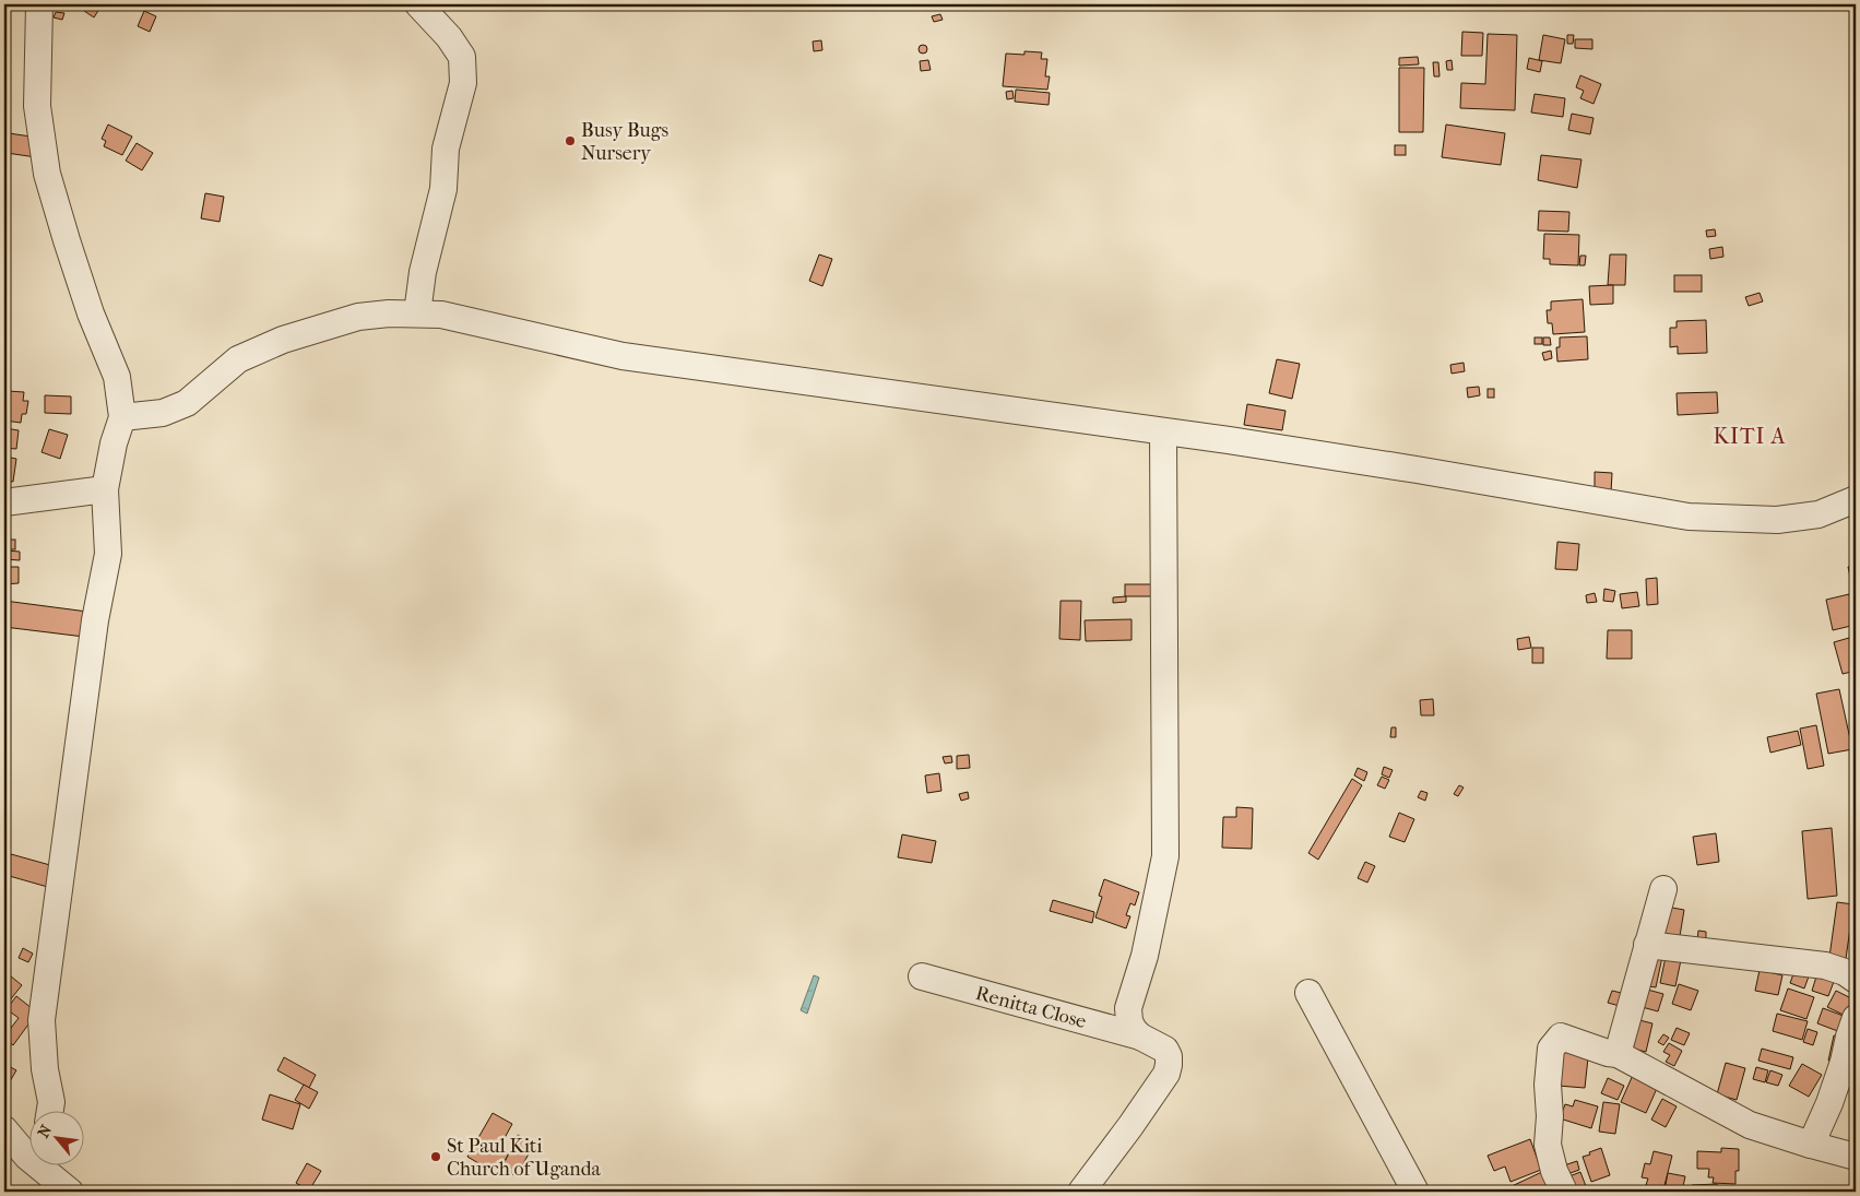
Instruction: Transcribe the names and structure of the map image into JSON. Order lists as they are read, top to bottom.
{
  "streets": {
    "street": ["Renitta Close"]
  },
  "districts": ["KITI A"],
  "places": ["Busy Bugs Nursery", "St Paul Kiti Church of Uganda"],
  "north": "top left"
}
